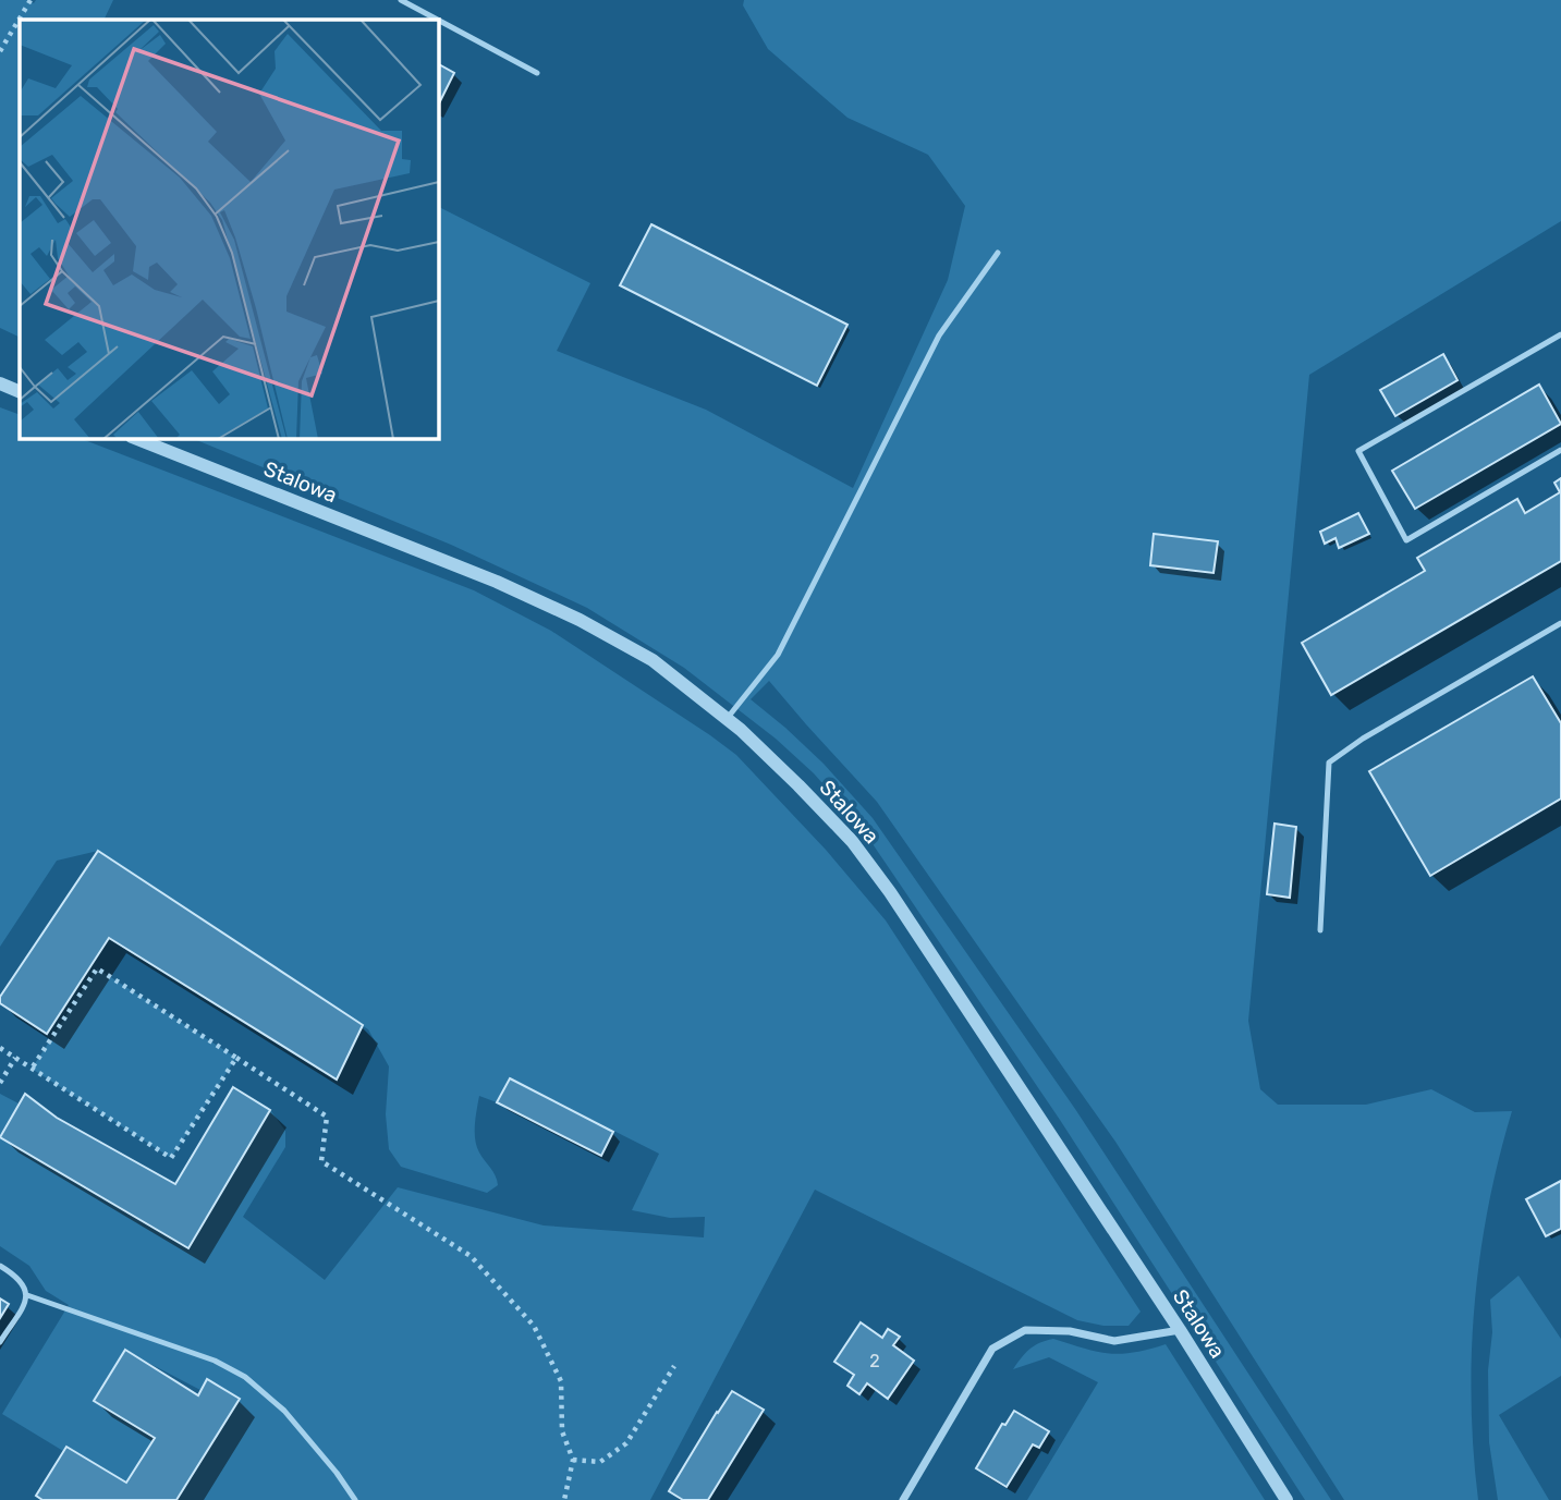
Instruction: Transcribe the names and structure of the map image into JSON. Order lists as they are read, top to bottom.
{
  "streets": {
    "street": ["Stalowa"]
  },
  "house_numbers": ["2"]
}
